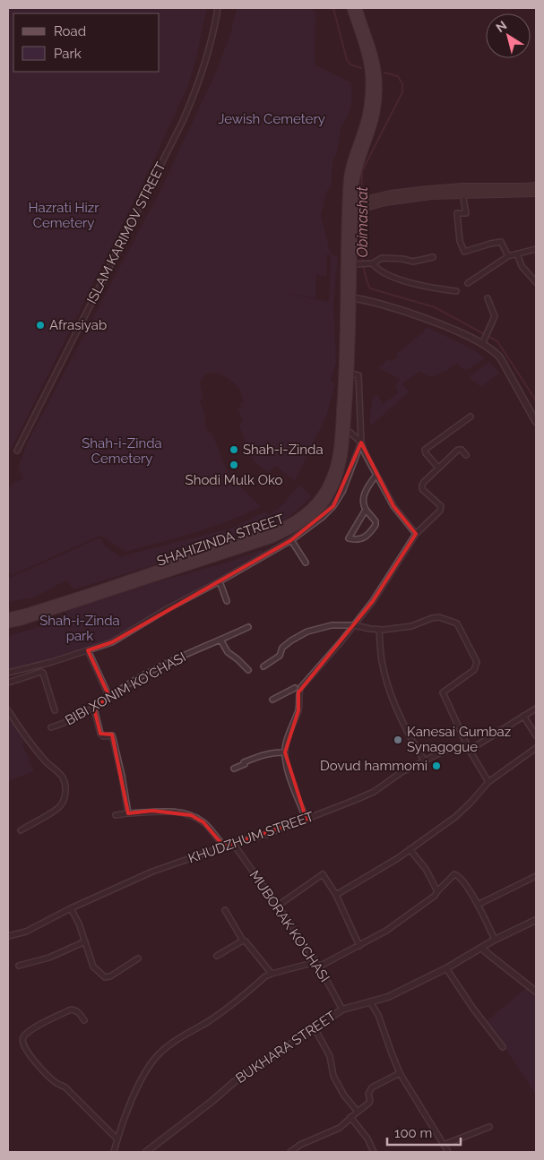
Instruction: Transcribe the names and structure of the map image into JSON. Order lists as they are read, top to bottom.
{
  "streets": {
    "main road": ["SHAHIZINDA STREET"],
    "street": [
      "ISLAM KARIMOV STREET",
      "BIBI XONIM KO'CHASI",
      "KHUDZHUM STREET",
      "MUBORAK KO'CHASI",
      "BUKHARA STREET"
    ]
  },
  "crossings": [
    ["KHUDZHUM STREET", "MUBORAK KO'CHASI"],
    ["MUBORAK KO'CHASI", "BUKHARA STREET"]
  ],
  "water": ["Obimashat"],
  "parks": [
    "Jewish Cemetery",
    "Hazrati Hizr Cemetery",
    "Shah-i-Zinda Cemetery",
    "Shah-i-Zinda park"
  ],
  "places": [
    "Afrasiyab",
    "Shah-i-Zinda",
    "Shodi Mulk Oko",
    "Kanesai Gumbaz Synagogue",
    "Dovud hammomi"
  ],
  "legend": ["Road", "Park"],
  "scale_bar": "100 m",
  "north": "top left"
}
